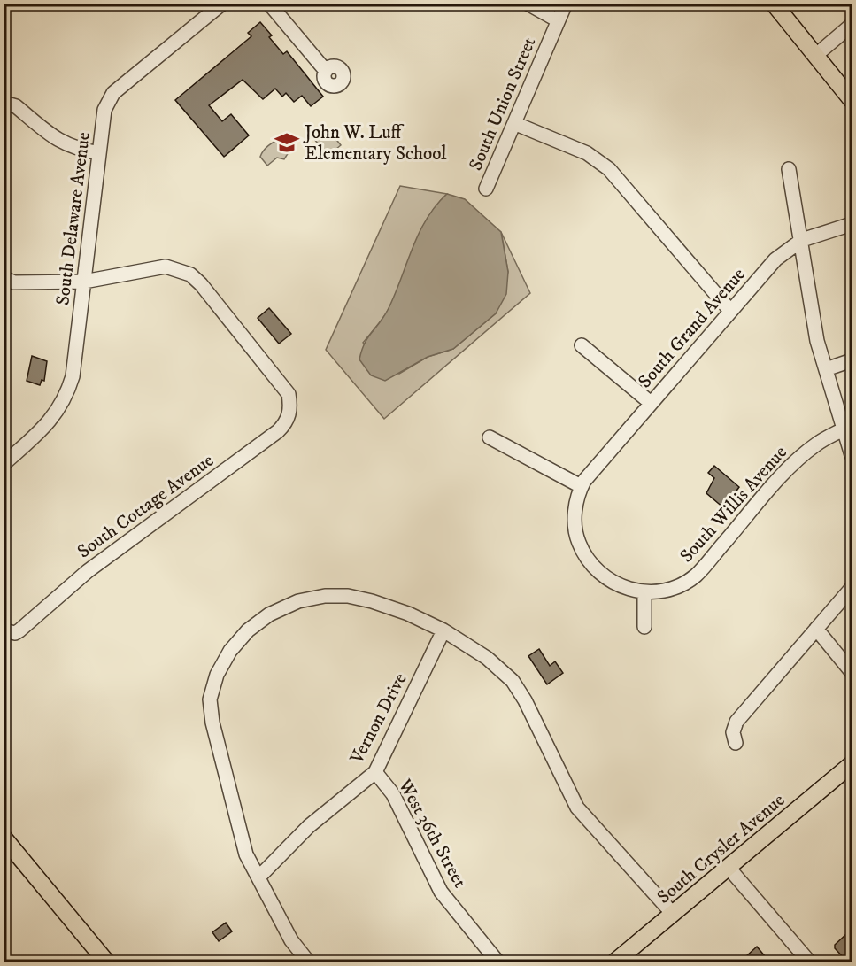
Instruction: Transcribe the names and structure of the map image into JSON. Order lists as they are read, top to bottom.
{
  "streets": {
    "main road": ["South Crysler Avenue"],
    "street": [
      "South Union Street",
      "South Delaware Avenue",
      "South Grand Avenue",
      "South Willis Avenue",
      "South Cottage Avenue",
      "Vernon Drive",
      "West 36th Street"
    ]
  },
  "crossings": [
    ["South Delaware Avenue", "South Cottage Avenue"],
    ["Vernon Drive", "West 36th Street"]
  ],
  "places": {
    "school or university": ["John W. Luff Elementary School"]
  }
}
